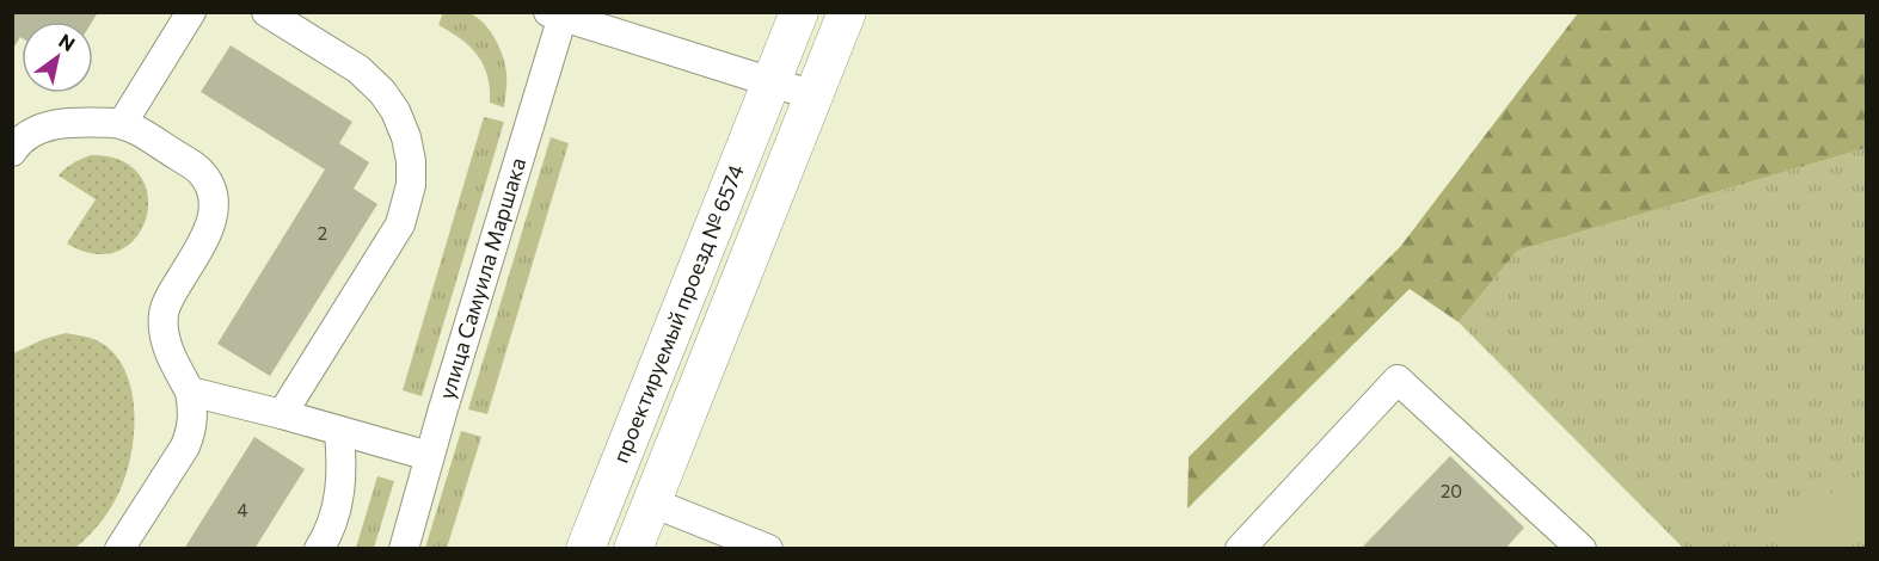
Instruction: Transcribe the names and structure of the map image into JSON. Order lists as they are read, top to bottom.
{
  "streets": {
    "main road": ["проектируемый проезд № 6574"],
    "street": ["улица Самуила Маршака"]
  },
  "house_numbers": ["2", "20", "4"],
  "north": "top right"
}
